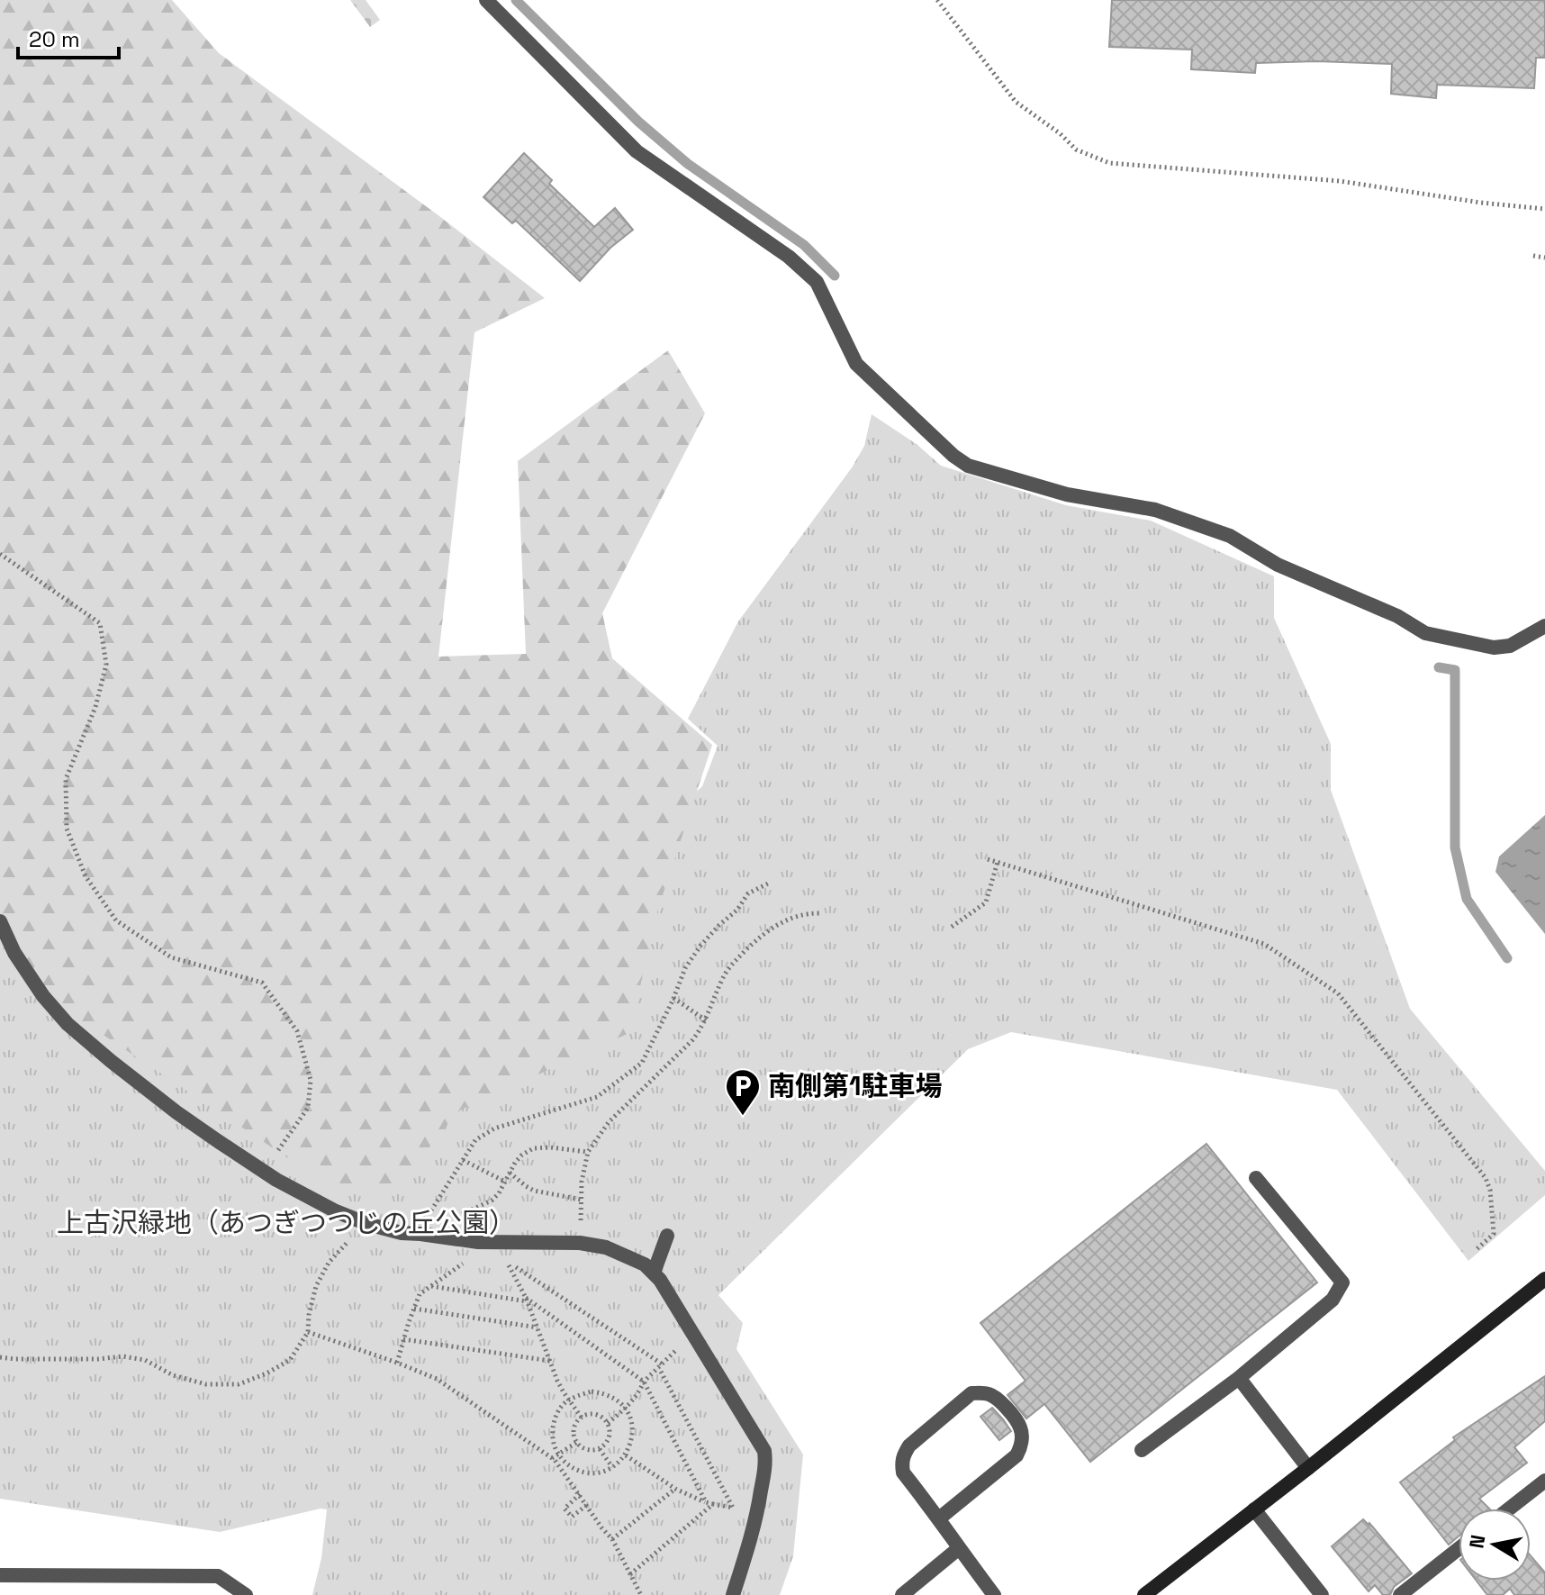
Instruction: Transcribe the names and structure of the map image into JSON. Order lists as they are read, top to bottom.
{
  "parks": ["上古沢緑地（あつぎつつじの丘公園）"],
  "places": {
    "parking": ["南側第1駐車場"]
  },
  "scale_bar": "20 m",
  "north": "left"
}
